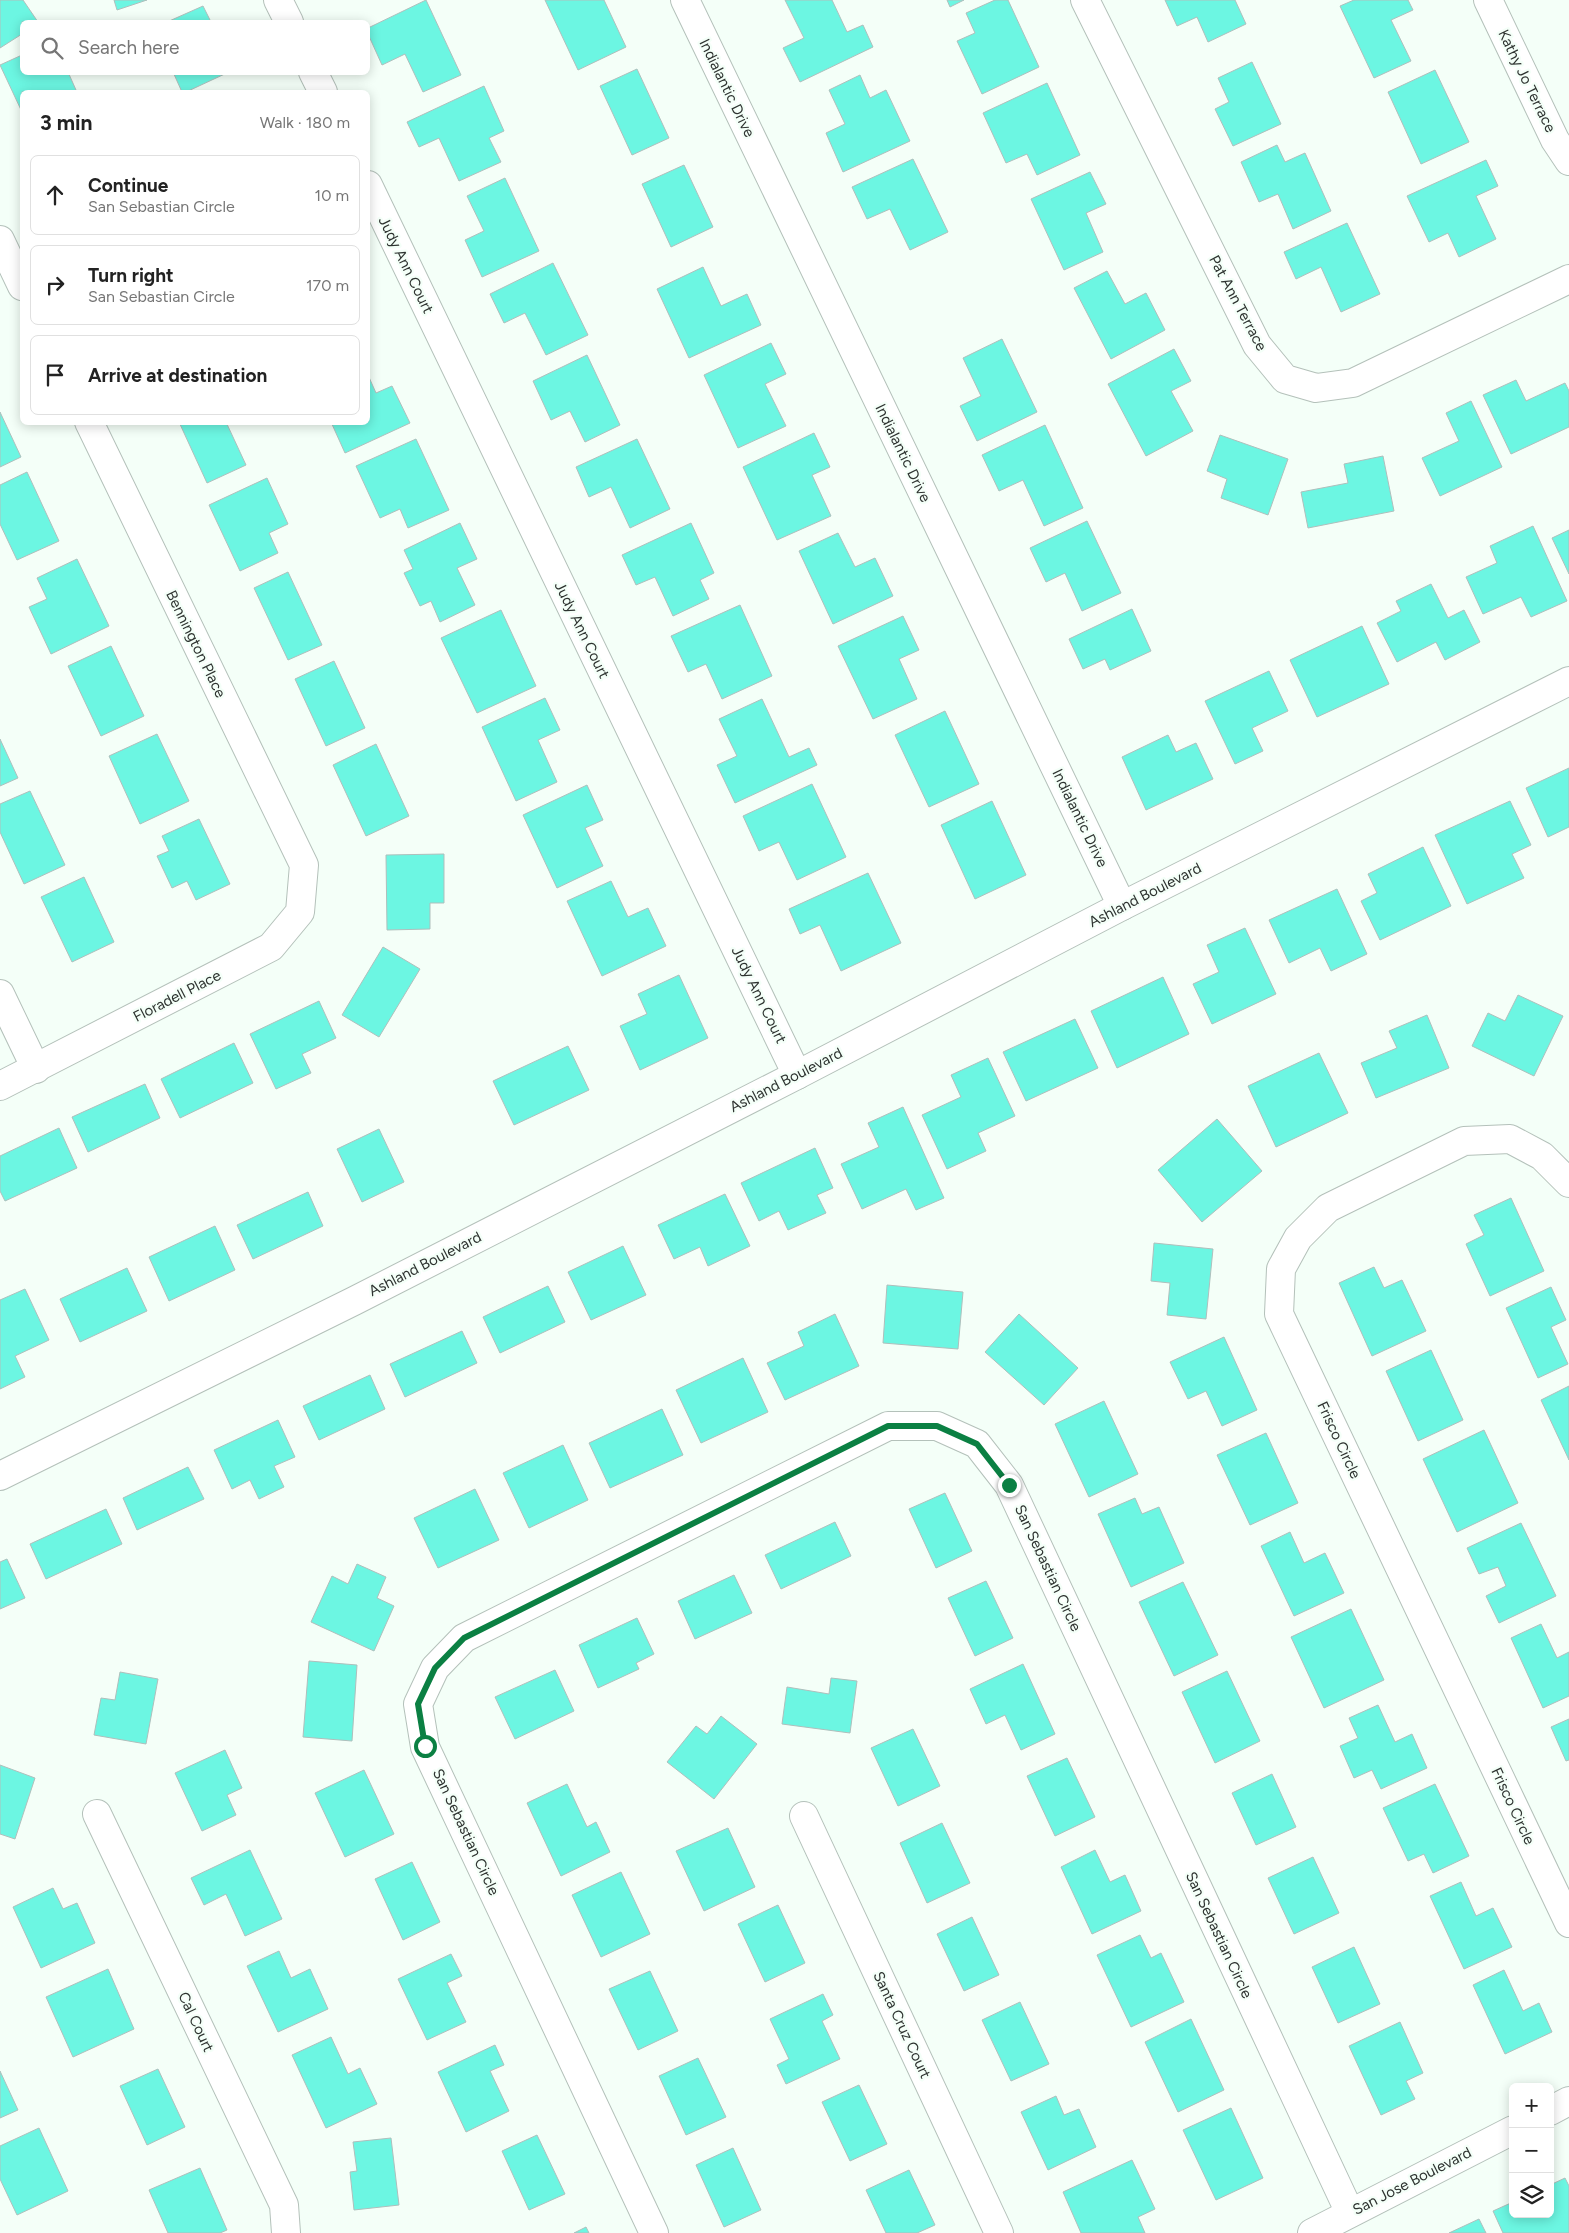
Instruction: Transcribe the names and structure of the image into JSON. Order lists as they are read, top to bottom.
{
  "streets": {
    "street": [
      "Kathy Jo Terrace",
      "Indialantic Drive",
      "Judy Ann Court",
      "Pat Ann Terrace",
      "Bennington Place",
      "Ashland Boulevard",
      "Floradell Place",
      "Frisco Circle",
      "San Sebastian Circle",
      "Cal Court",
      "Santa Cruz Court",
      "San Jose Boulevard"
    ]
  },
  "crossings": [
    ["Indialantic Drive", "Ashland Boulevard"],
    ["Judy Ann Court", "Ashland Boulevard"],
    ["Bennington Place", "Floradell Place"],
    ["San Sebastian Circle", "San Jose Boulevard"]
  ],
  "page": {
    "search": "Search here",
    "heading": ["3 min", "Walk · 180 m"],
    "list": [
      ["Continue", "San Sebastian Circle", "10 m"],
      ["Turn right", "San Sebastian Circle", "170 m"],
      "Arrive at destination"
    ],
    "map_buttons": ["+", "−"]
  }
}
